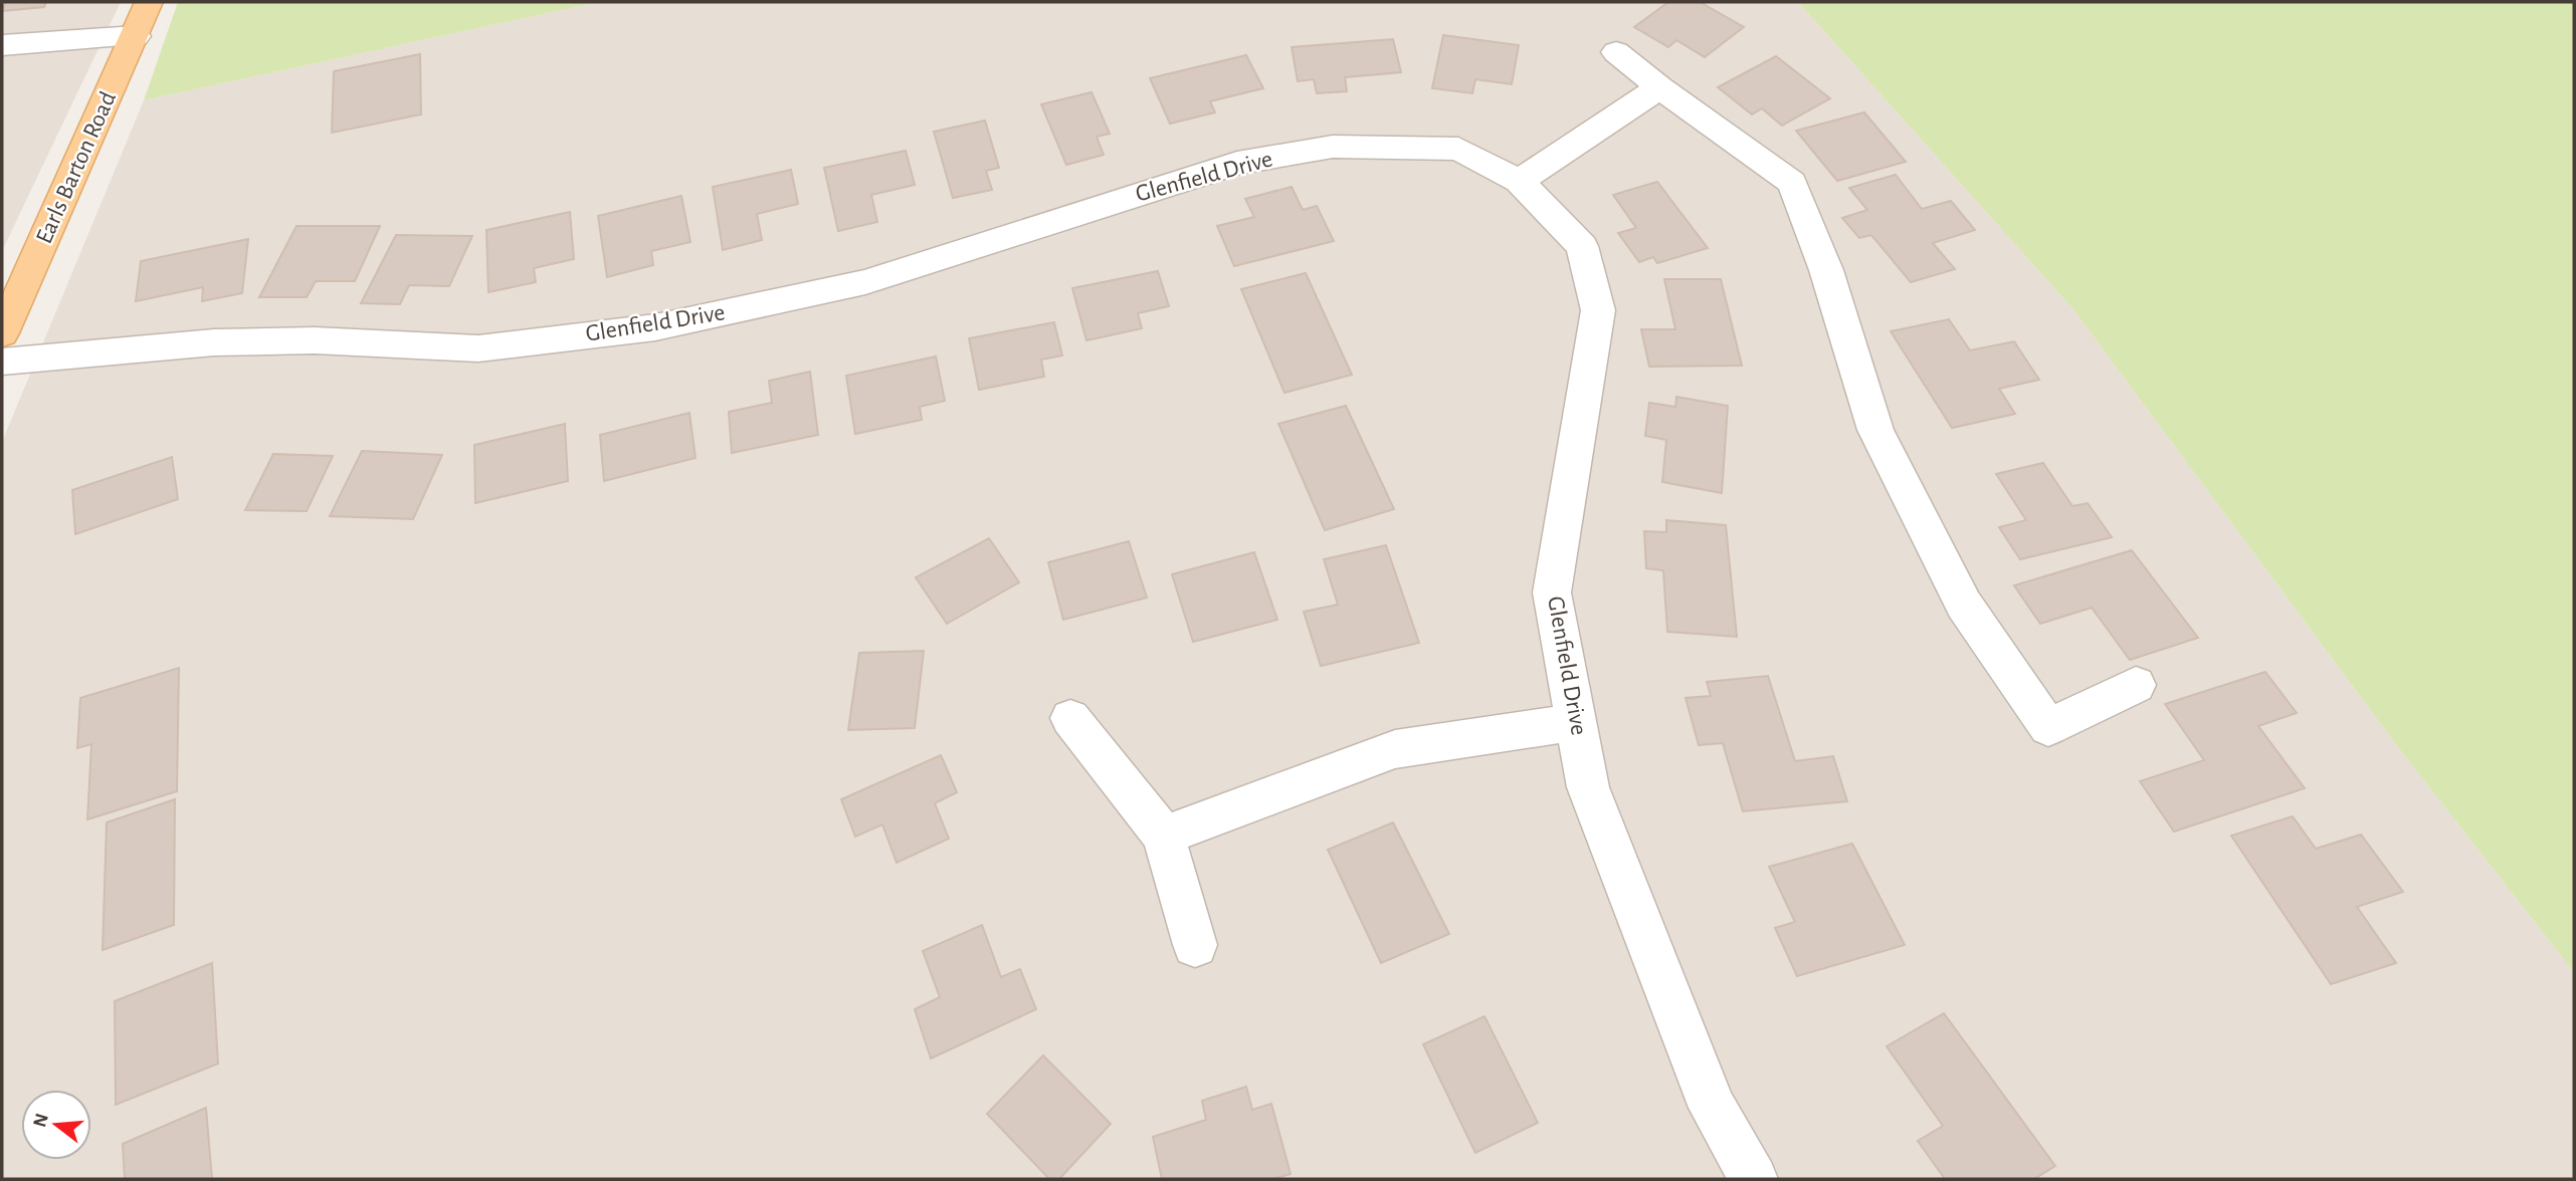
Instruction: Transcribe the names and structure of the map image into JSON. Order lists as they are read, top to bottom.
{
  "streets": {
    "main road": ["Earls Barton Road"],
    "street": ["Glenfield Drive"]
  },
  "north": "left"
}
